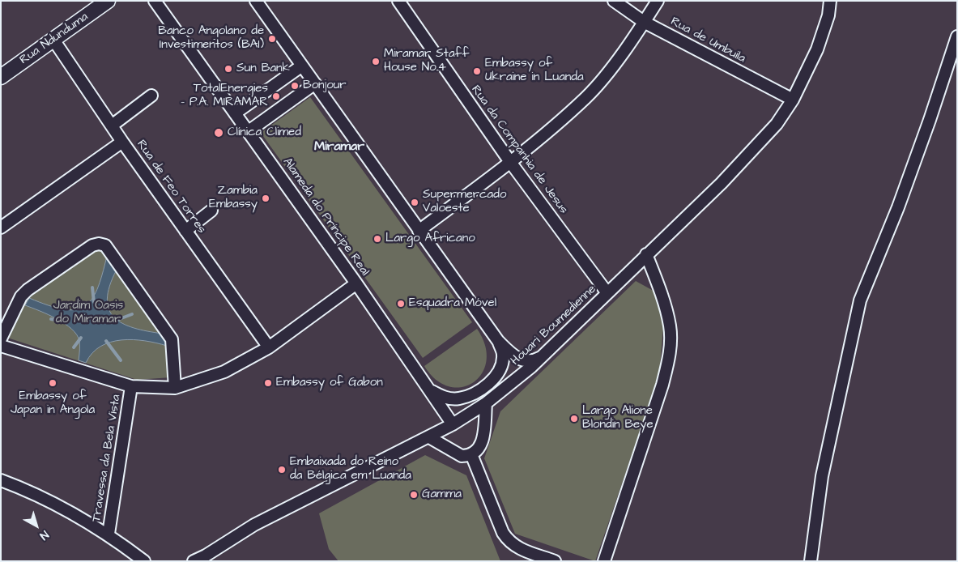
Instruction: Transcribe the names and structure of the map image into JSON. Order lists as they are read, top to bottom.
{
  "streets": {
    "main road": ["Rua Ndunduma"],
    "street": [
      "Rua de Umbuila",
      "Rua da Companhia de Jesus",
      "Rua de Feo Torres",
      "Alameda do Príncipe Real",
      "Houari Boumedienne",
      "Travessa da Bela Vista"
    ]
  },
  "crossings": [
    ["Rua Ndunduma", "Rua de Feo Torres"],
    ["Rua de Umbuila", "Houari Boumedienne"],
    ["Rua da Companhia de Jesus", "Houari Boumedienne"],
    ["Alameda do Príncipe Real", "Houari Boumedienne"]
  ],
  "districts": ["Miramar"],
  "parks": ["Jardim Oasis do Miramar"],
  "places": [
    "Banco Angolano de Investimentos (BAI)",
    "Miramar Staff House No.4",
    "Sun Bank",
    "Embassy of Ukraine in Luanda",
    "Bonjour",
    "TotalEnergies - P.A. MIRAMAR",
    "Clínica Climed",
    "Zambia Embassy",
    "Supermercado Valoeste",
    "Largo Africano",
    "Esquadra Móvel",
    "Embassy of Japan in Angola",
    "Embassy of Gabon",
    "Largo Alione Blondin Beye",
    "Embaixada do Reino da Bélgica em Luanda",
    "Gamma"
  ],
  "north": "bottom right"
}
